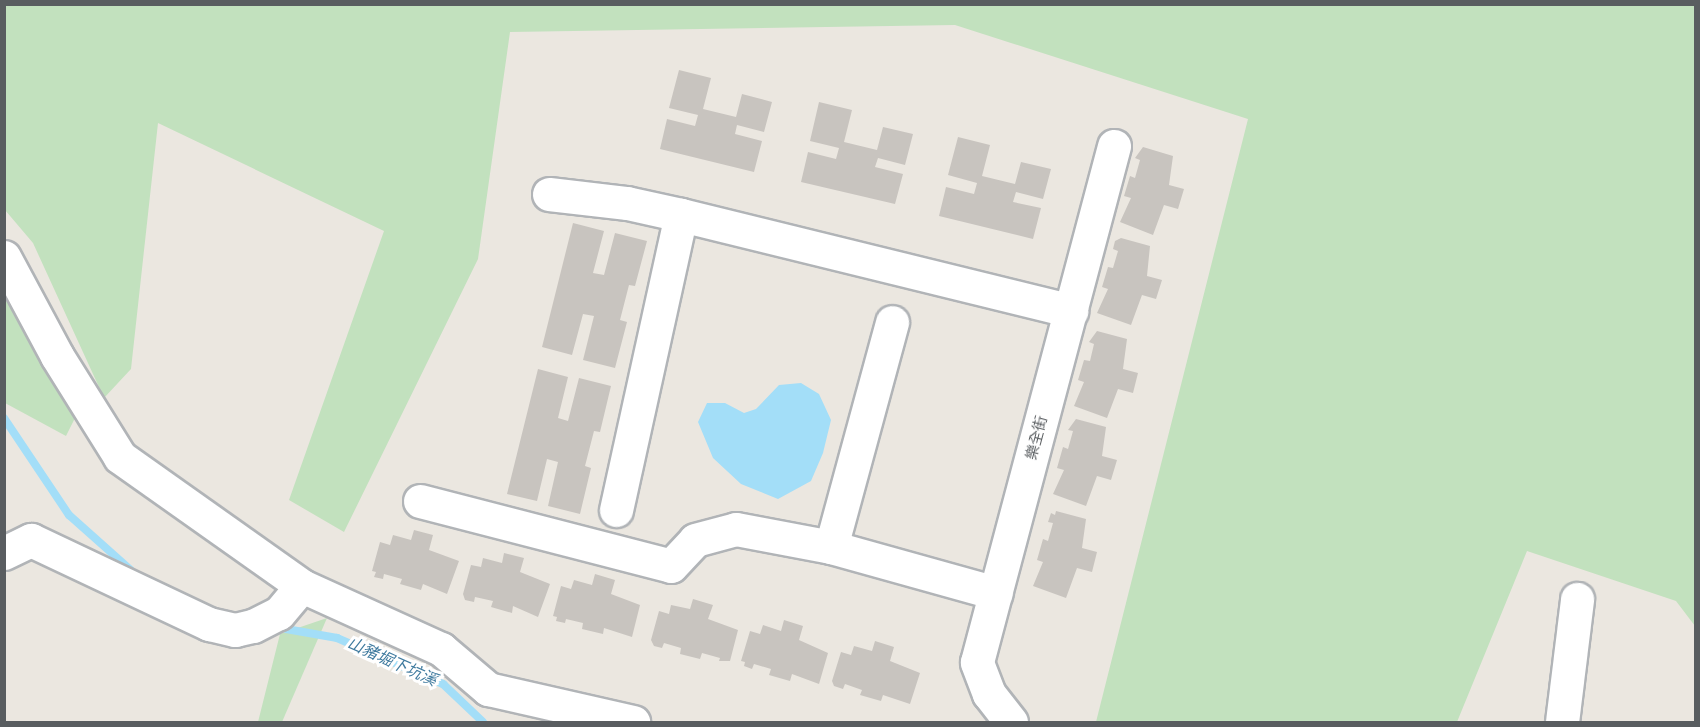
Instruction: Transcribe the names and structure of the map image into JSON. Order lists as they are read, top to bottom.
{
  "streets": {
    "street": ["樂全街"]
  },
  "water": ["山豬堀下坑溪"]
}
